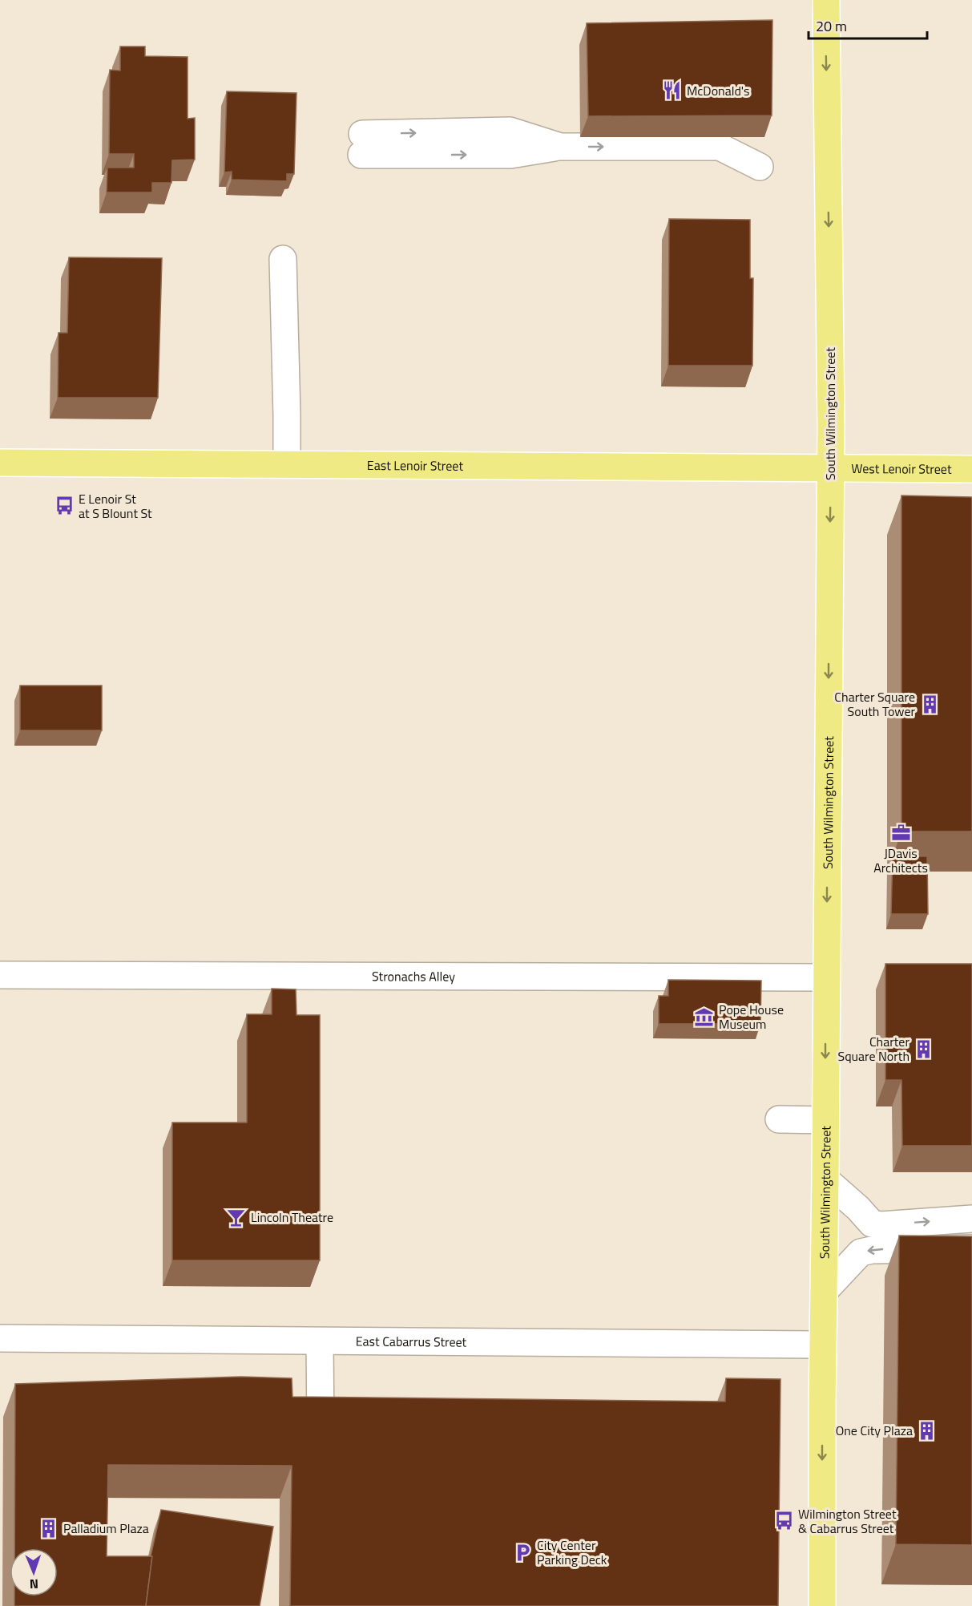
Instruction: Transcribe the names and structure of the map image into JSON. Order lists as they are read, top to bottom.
{
  "streets": {
    "main road": ["South Wilmington Street", "East Lenoir Street", "West Lenoir Street"],
    "street": ["Stronachs Alley", "East Cabarrus Street"]
  },
  "crossings": [
    ["South Wilmington Street", "East Lenoir Street"],
    ["South Wilmington Street", "West Lenoir Street"],
    ["South Wilmington Street", "Stronachs Alley"],
    ["South Wilmington Street", "East Cabarrus Street"],
    ["East Lenoir Street", "West Lenoir Street"]
  ],
  "one_way": ["South Wilmington Street"],
  "places": {
    "restaurant": ["McDonald's"],
    "bus stop": ["E Lenoir St at S Blount St", "Wilmington Street & Cabarrus Street"],
    "building": [
      "Charter Square South Tower",
      "Charter Square North",
      "One City Plaza",
      "Palladium Plaza"
    ],
    "office": ["JDavis Architects"],
    "museum": ["Pope House Museum"],
    "bar": ["Lincoln Theatre"],
    "parking": ["City Center Parking Deck"]
  },
  "scale_bar": "20 m",
  "north": "bottom"
}
